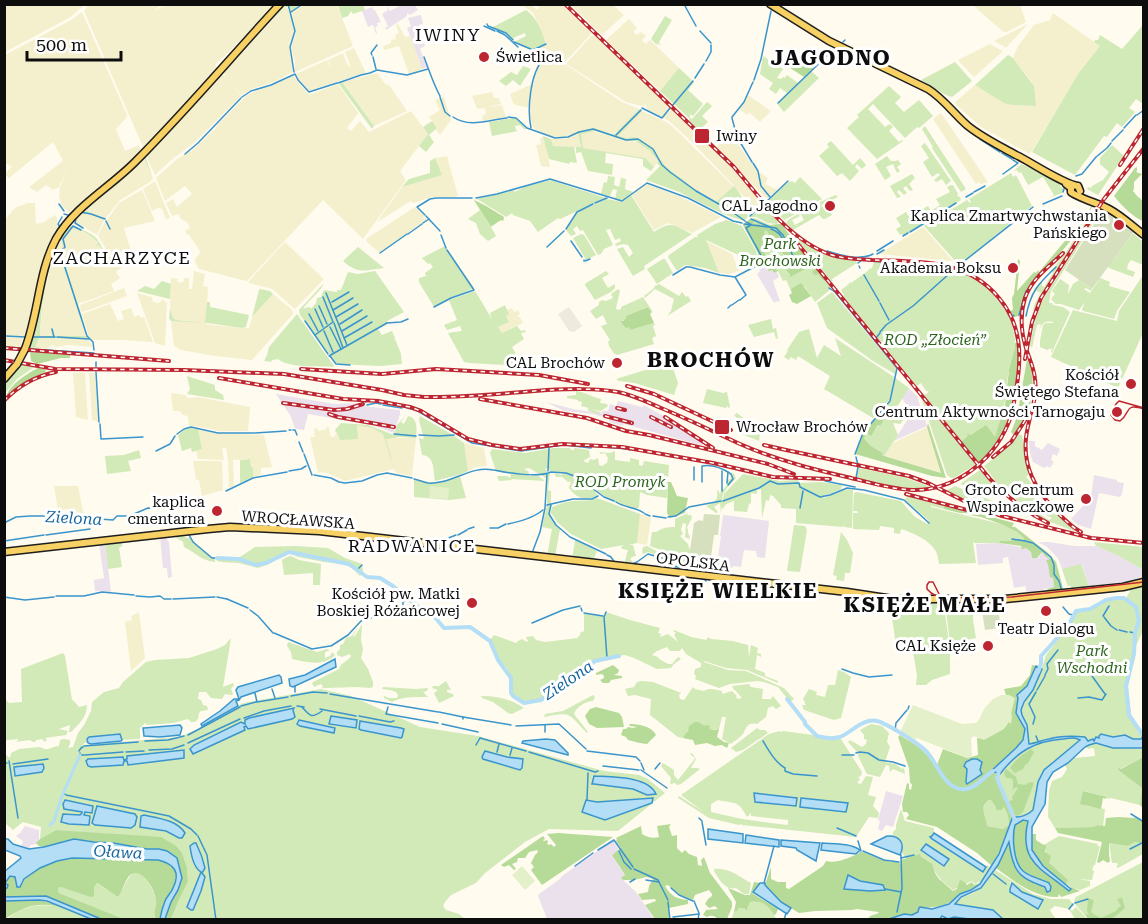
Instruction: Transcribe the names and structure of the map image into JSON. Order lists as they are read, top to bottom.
{
  "streets": {
    "main road": ["WROCŁAWSKA", "OPOLSKA"]
  },
  "crossings": [
    ["WROCŁAWSKA", "OPOLSKA"]
  ],
  "districts": [
    "IWINY",
    "JAGODNO",
    "ZACHARZYCE",
    "BROCHÓW",
    "RADWANICE",
    "KSIĘŻE WIELKIE",
    "KSIĘŻE MAŁE"
  ],
  "water": ["Zielona", "Oława"],
  "parks": [
    "Park Brochowski",
    "ROD „Złocień”",
    "ROD Promyk",
    "Park Wschodni"
  ],
  "places": {
    "other": [
      "Świetlica",
      "CAL Jagodno",
      "Kaplica Zmartwychwstania Pańskiego",
      "Akademia Boksu",
      "CAL Brochów",
      "Kościół Świętego Stefana",
      "Centrum Aktywności Tarnogaju",
      "Groto Centrum Wspinaczkowe",
      "kaplica cmentarna",
      "Kościół pw. Matki Boskiej Różańcowej",
      "Teatr Dialogu",
      "CAL Księże"
    ],
    "transit": ["Iwiny", "Wrocław Brochów"]
  },
  "scale_bar": "500 m"
}
